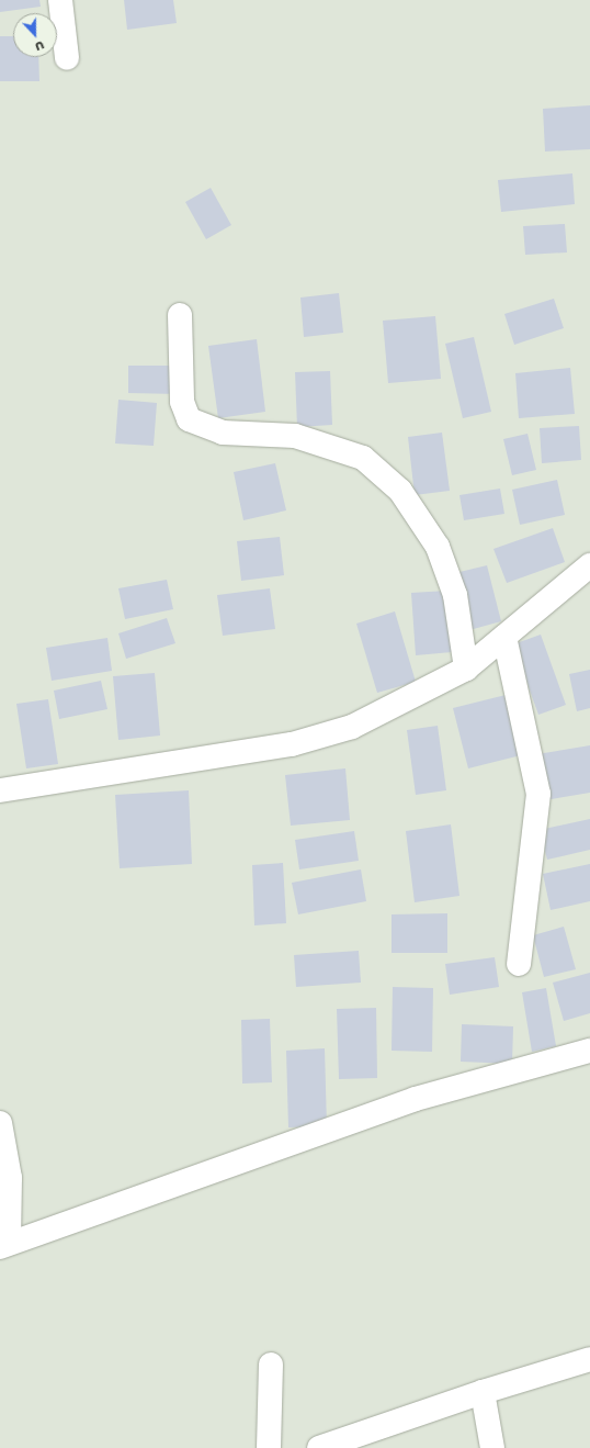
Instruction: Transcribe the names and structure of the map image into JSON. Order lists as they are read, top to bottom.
{
  "north": "bottom"
}
